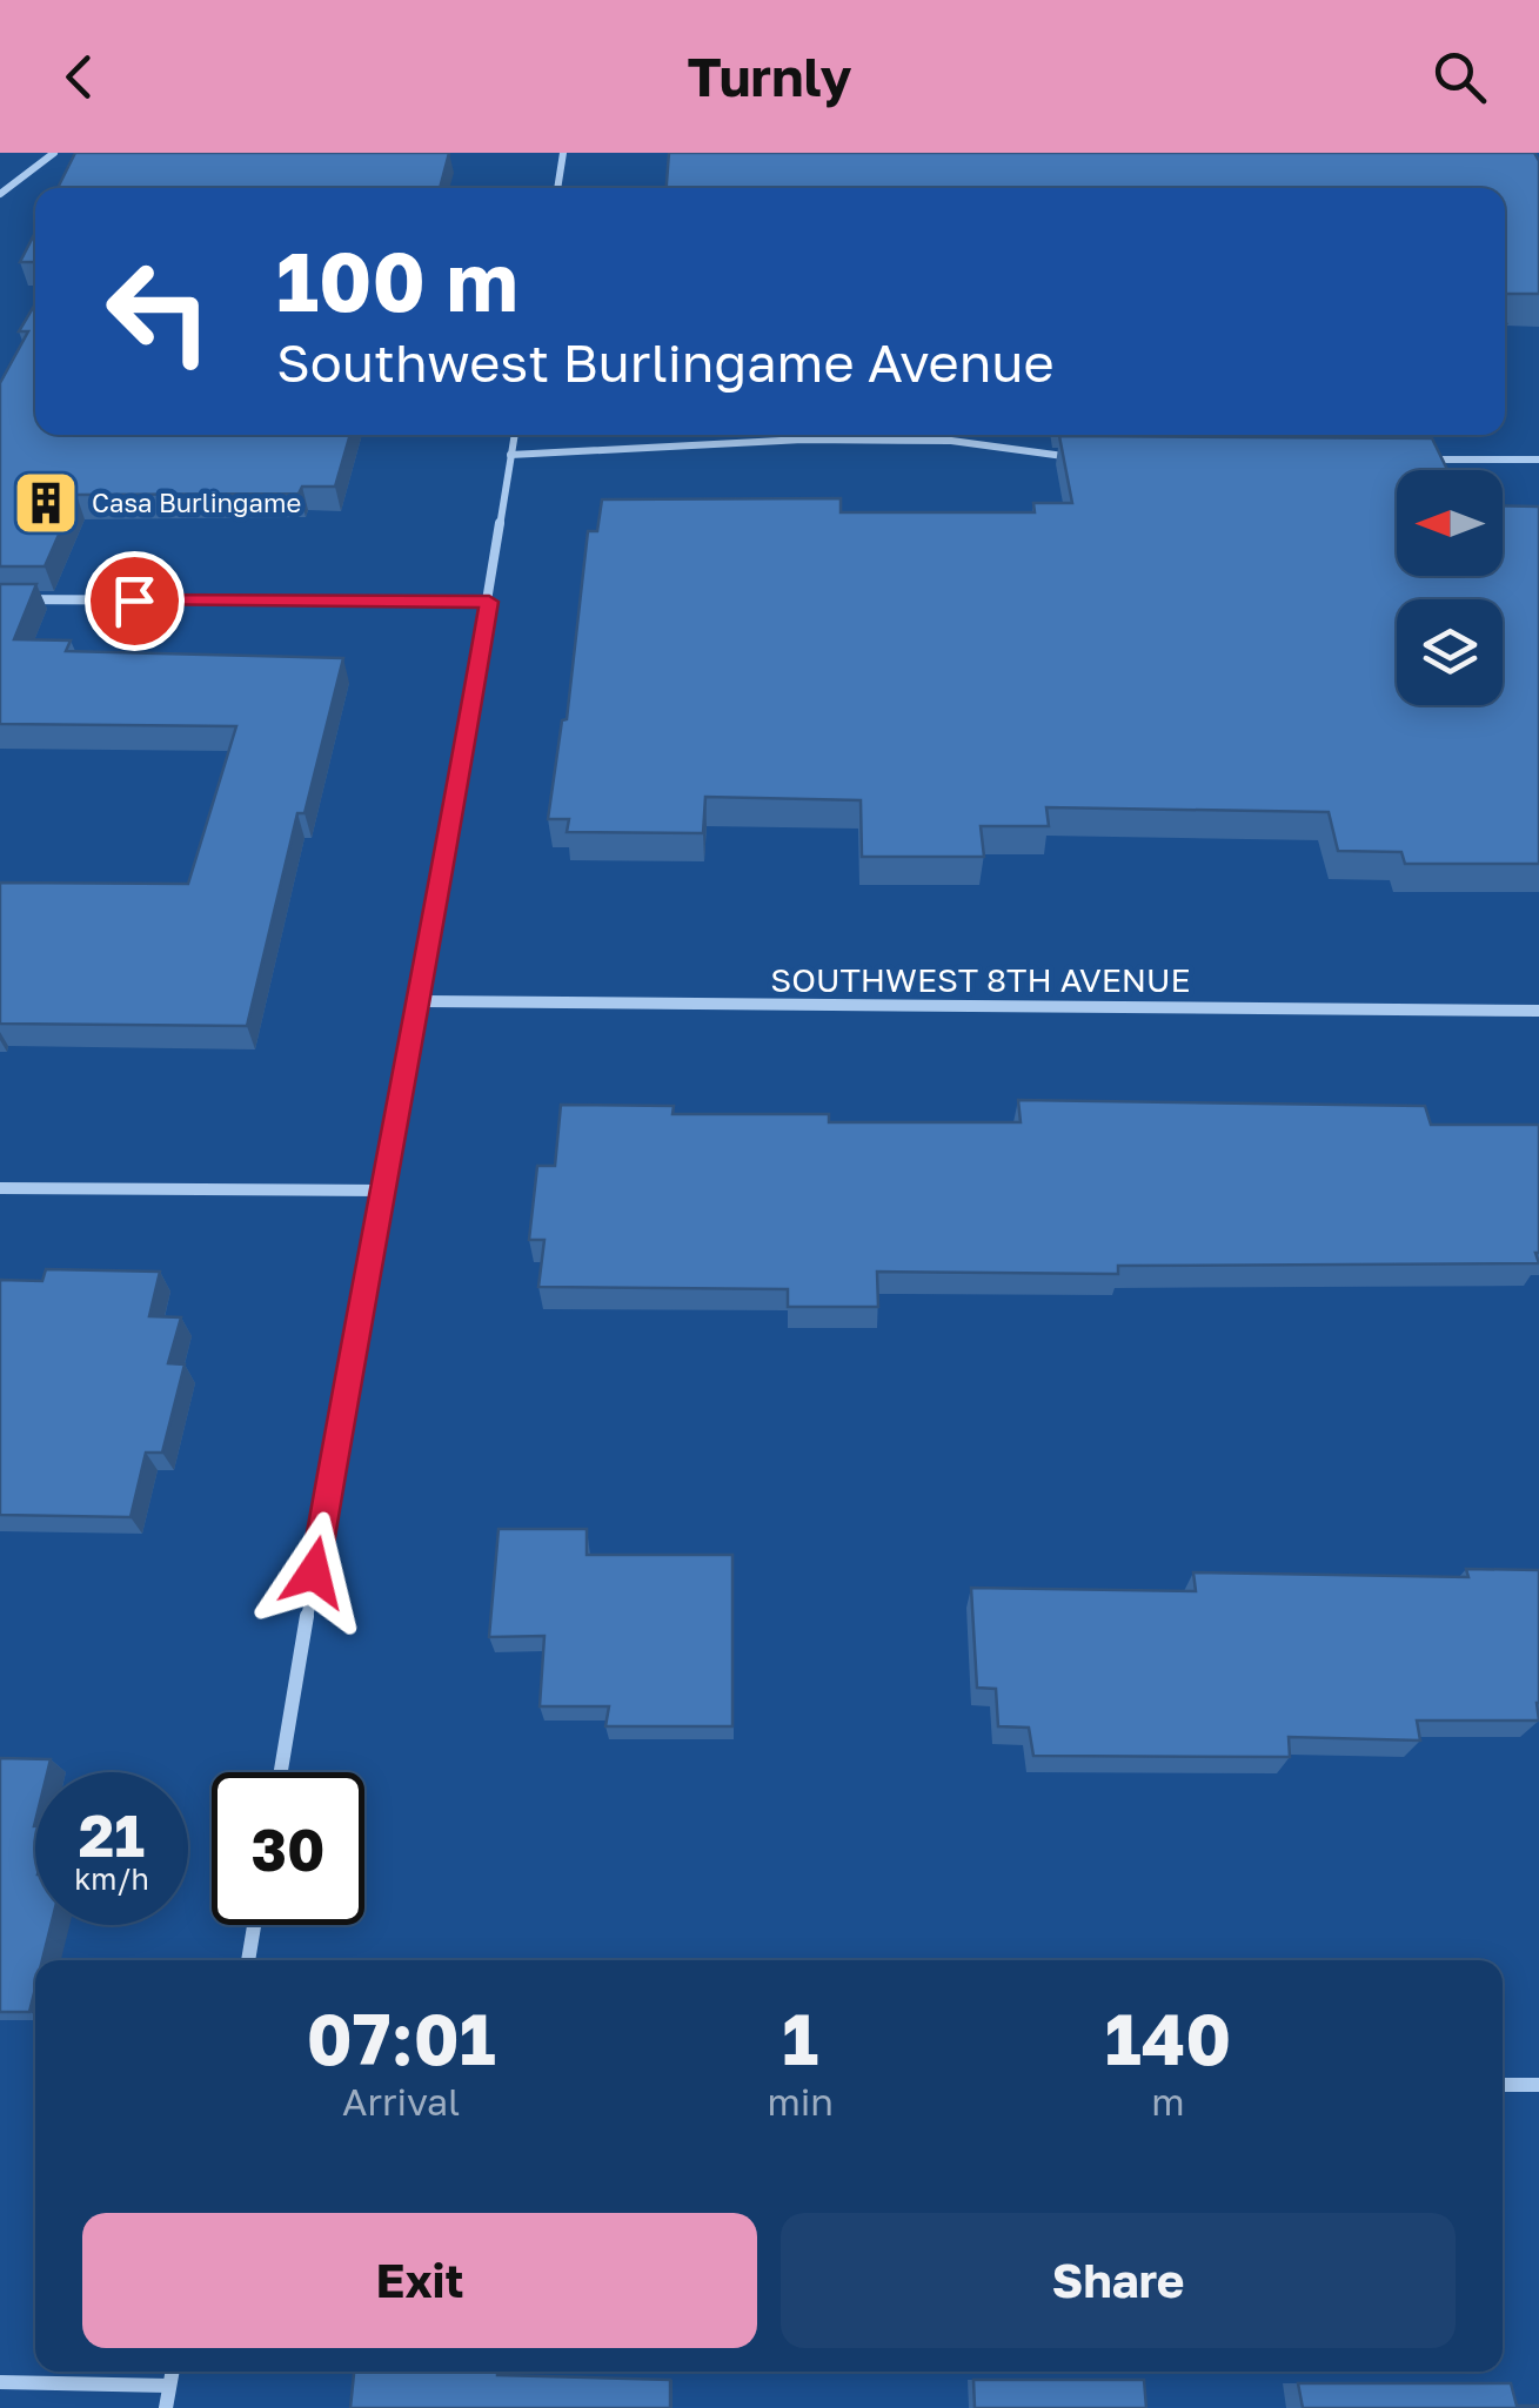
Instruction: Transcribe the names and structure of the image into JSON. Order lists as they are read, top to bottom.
{
  "streets": {
    "street": ["SOUTHWEST 8TH AVENUE"]
  },
  "places": {
    "building": ["Casa Burlingame"]
  },
  "north": "left",
  "page": {
    "header": "Turnly",
    "turn": ["100 m", "Southwest Burlingame Avenue"],
    "speed": "21 km/h",
    "limit": "30",
    "eta": [
      "07:01",
      "Arrival",
      "1",
      "min",
      "140",
      "m"
    ],
    "buttons": ["Exit", "Share"]
  }
}
